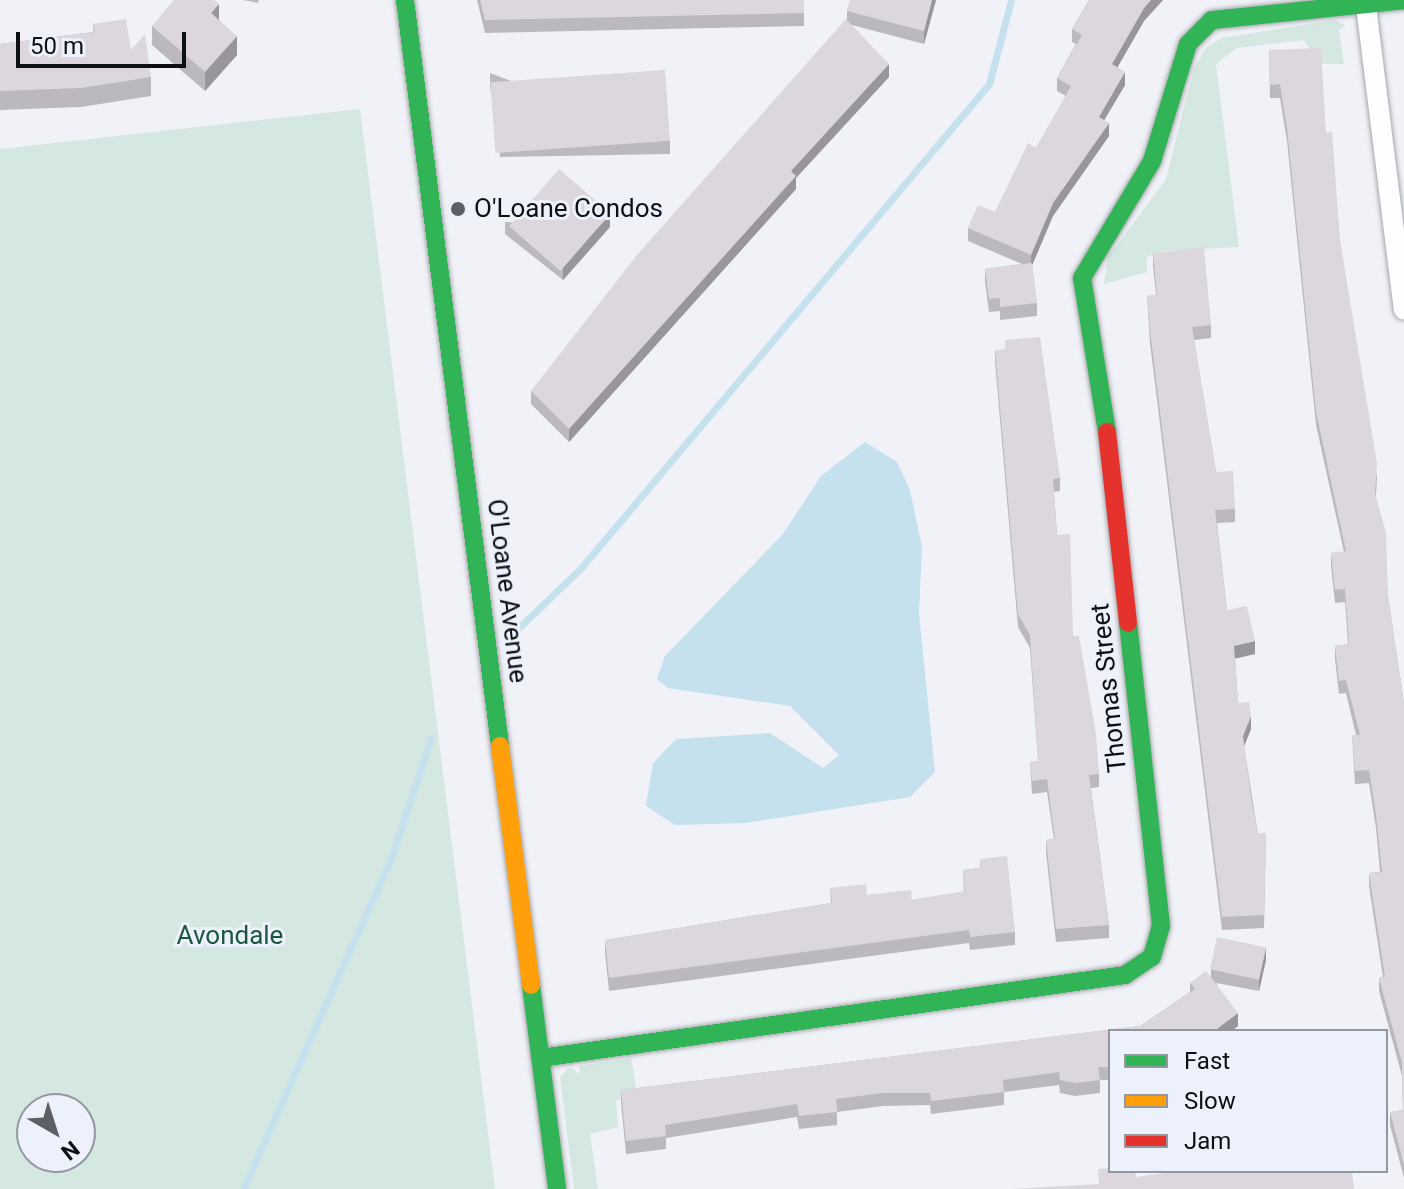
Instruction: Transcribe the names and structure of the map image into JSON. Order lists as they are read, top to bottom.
{
  "streets": {
    "street": ["O'Loane Avenue", "Thomas Street"]
  },
  "crossings": [
    ["O'Loane Avenue", "Thomas Street"]
  ],
  "parks": ["Avondale"],
  "places": ["O'Loane Condos"],
  "legend": ["Fast", "Slow", "Jam"],
  "scale_bar": "50 m",
  "north": "bottom right"
}
